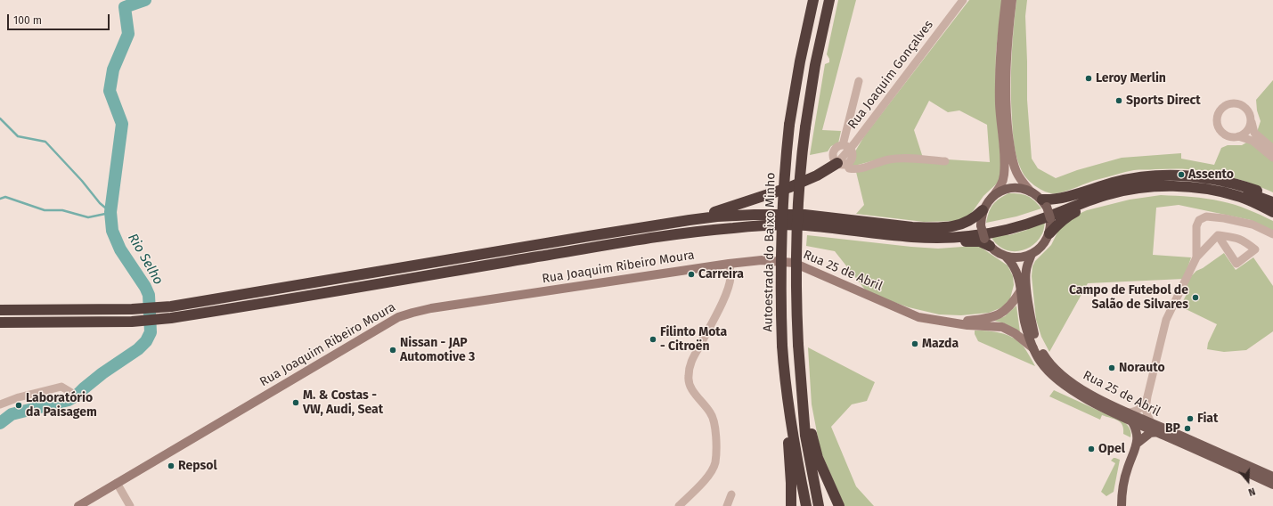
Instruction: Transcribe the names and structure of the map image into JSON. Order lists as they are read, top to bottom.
{
  "streets": {
    "highway": ["Autoestrada do Baixo Minho"],
    "main road": ["Rua Joaquim Ribeiro Moura", "Rua 25 de Abril"],
    "street": ["Rua Joaquim Gonçalves"]
  },
  "crossings": [
    ["Rua Joaquim Ribeiro Moura", "Rua 25 de Abril"]
  ],
  "water": ["Rio Selho"],
  "places": [
    "Leroy Merlin",
    "Sports Direct",
    "Assento",
    "Carreira",
    "Campo de Futebol de Salão de Silvares",
    "Filinto Mota - Citroën",
    "Mazda",
    "Nissan - JAP Automotive 3",
    "Norauto",
    "M. & Costas - VW, Audi, Seat",
    "Laboratório da Paisagem",
    "Fiat",
    "BP",
    "Opel",
    "Repsol"
  ],
  "scale_bar": "100 m",
  "north": "bottom"
}
